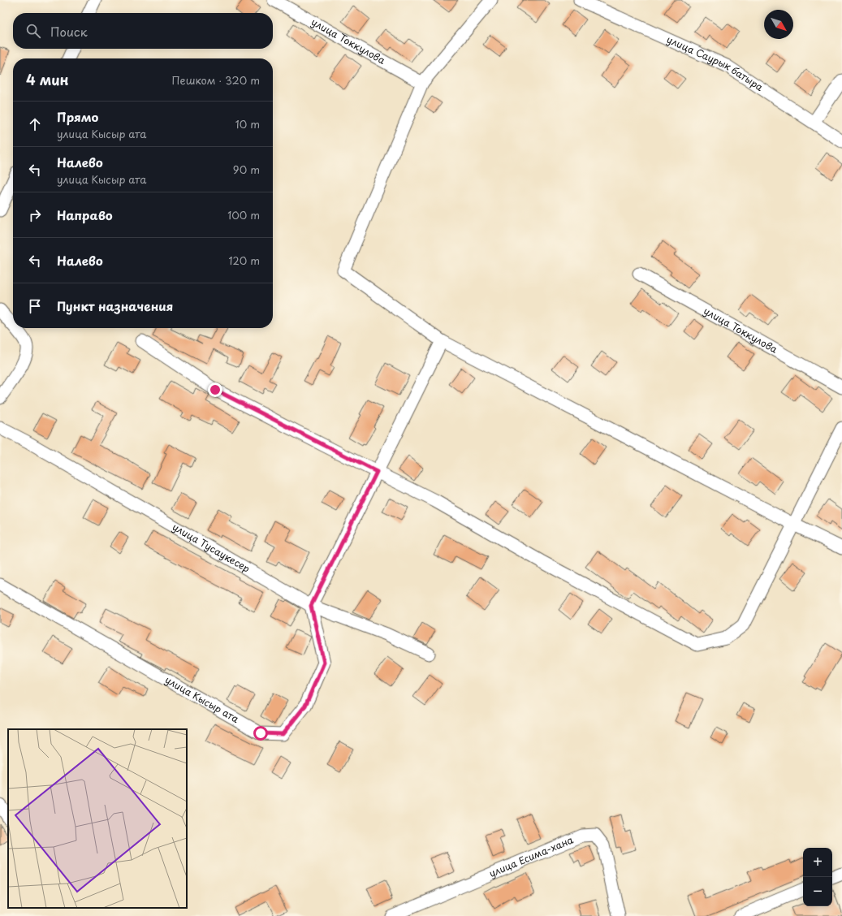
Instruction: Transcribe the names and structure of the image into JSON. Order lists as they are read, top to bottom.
{
  "streets": {
    "street": [
      "улица Токкулова",
      "улица Саурык батыра",
      "улица Тусаукесер",
      "улица Кысыр ата",
      "улица Есима-хана"
    ]
  },
  "crossings": [
    ["улица Тусаукесер", "улица Кысыр ата"]
  ],
  "north": "bottom right",
  "page": {
    "search": "Поиск",
    "heading": ["4 мин", "Пешком · 320 m"],
    "list": [
      ["Прямо", "улица Кысыр ата", "10 m"],
      ["Налево", "улица Кысыр ата", "90 m"],
      ["Направо", "100 m"],
      ["Налево", "120 m"],
      "Пункт назначения"
    ],
    "map_buttons": ["+", "−"]
  }
}
